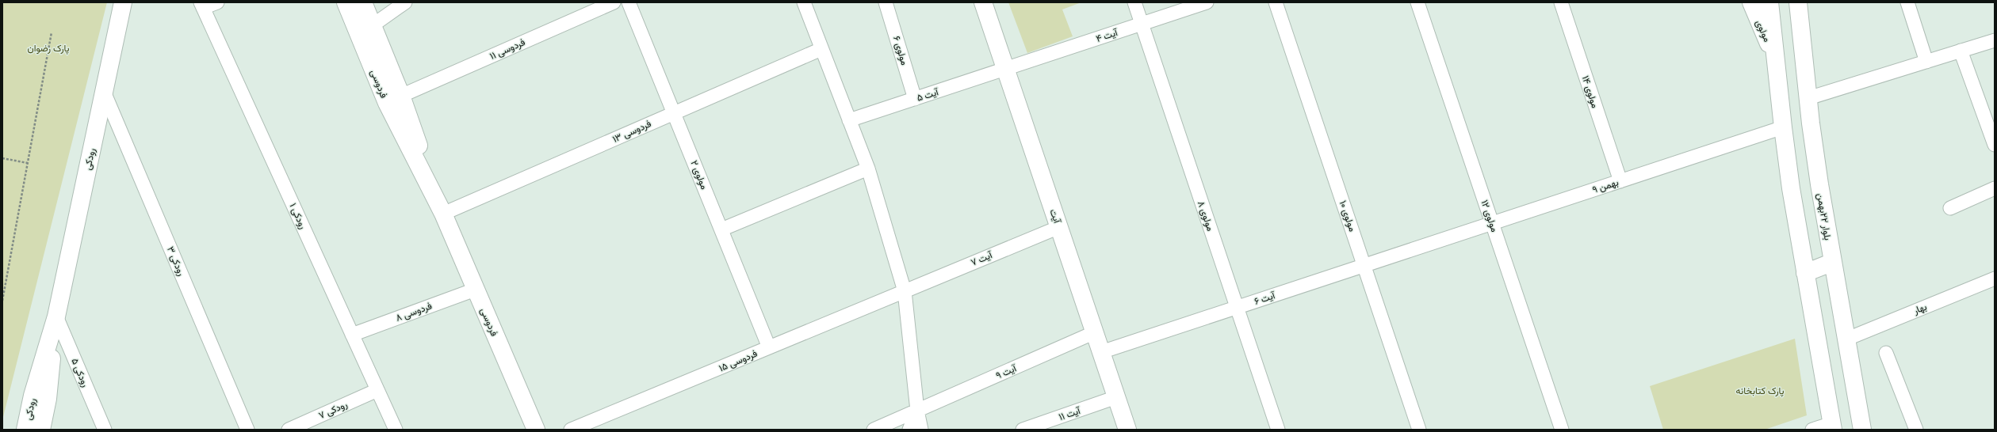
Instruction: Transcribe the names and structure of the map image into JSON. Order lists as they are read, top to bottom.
{
  "streets": {
    "main road": [
      "مولوی",
      "فردوسی",
      "رودکی",
      "آیت",
      "بلوار ۲۲بهمن"
    ],
    "street": [
      "آیت ۴",
      "فردوسی ۱۱",
      "مولوی ۶",
      "مولوی ۱۴",
      "آیت ۵",
      "فردوسی ۱۳",
      "مولوی ۲",
      "بهمن ۹",
      "رودکی ۱",
      "مولوی ۸",
      "مولوی ۱۰",
      "مولوی ۱۲",
      "آیت ۷",
      "رودکی ۳",
      "آیت ۶",
      "بهار",
      "فردوسی ۸",
      "فردوسی ۱۵",
      "آیت ۹",
      "رودکی ۵",
      "رودکی ۷",
      "آیت ۱۱"
    ]
  },
  "crossings": [
    ["آیت ۴", "آیت ۵"],
    ["آیت ۴", "آیت"],
    ["آیت ۴", "مولوی ۸"],
    ["فردوسی ۱۱", "فردوسی"],
    ["مولوی ۶", "آیت ۵"],
    ["فردوسی", "فردوسی ۱۳"],
    ["فردوسی", "فردوسی ۸"],
    ["مولوی ۱۴", "بهمن ۹"],
    ["آیت ۵", "آیت"],
    ["فردوسی ۱۳", "مولوی ۲"],
    ["رودکی", "رودکی ۳"],
    ["رودکی", "رودکی ۵"],
    ["مولوی ۲", "فردوسی ۱۵"],
    ["بهمن ۹", "مولوی ۱۲"],
    ["بهمن ۹", "آیت ۶"],
    ["رودکی ۱", "فردوسی ۸"],
    ["رودکی ۱", "رودکی ۷"],
    ["آیت", "آیت ۷"],
    ["آیت", "آیت ۶"],
    ["آیت", "آیت ۹"],
    ["آیت", "آیت ۱۱"],
    ["مولوی ۸", "آیت ۶"],
    ["مولوی ۱۰", "آیت ۶"],
    ["بلوار ۲۲بهمن", "بهار"],
    ["آیت ۷", "فردوسی ۱۵"]
  ],
  "parks": ["پارک رضوان", "پارک کتابخانه"]
}
